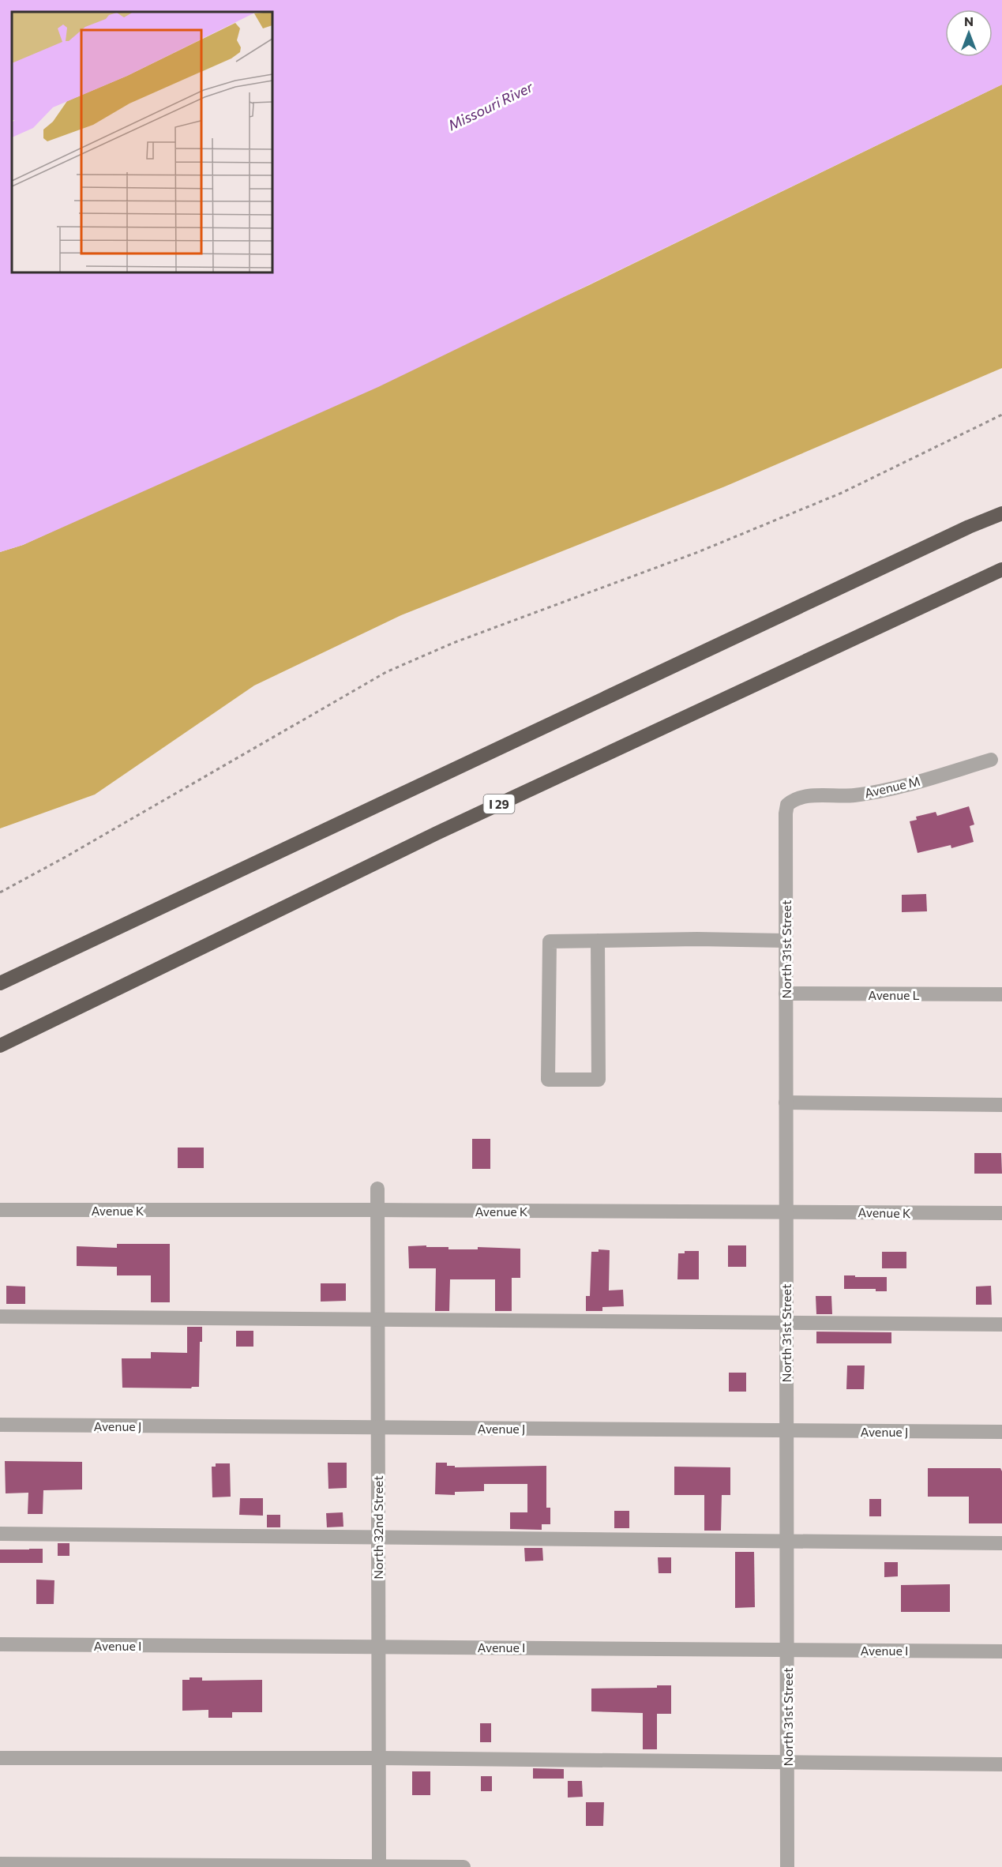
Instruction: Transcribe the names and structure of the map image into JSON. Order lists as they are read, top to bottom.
{
  "streets": {
    "highway": ["I 29"],
    "street": [
      "Avenue M",
      "North 31st Street",
      "Avenue L",
      "Avenue K",
      "Avenue J",
      "North 32nd Street",
      "Avenue I"
    ]
  },
  "crossings": [
    ["Avenue M", "North 31st Street"],
    ["North 31st Street", "Avenue L"],
    ["North 31st Street", "Avenue K"],
    ["North 31st Street", "Avenue J"],
    ["North 31st Street", "Avenue I"],
    ["Avenue K", "North 32nd Street"],
    ["Avenue J", "North 32nd Street"],
    ["North 32nd Street", "Avenue I"]
  ],
  "water": ["Missouri River"],
  "north": "top"
}
